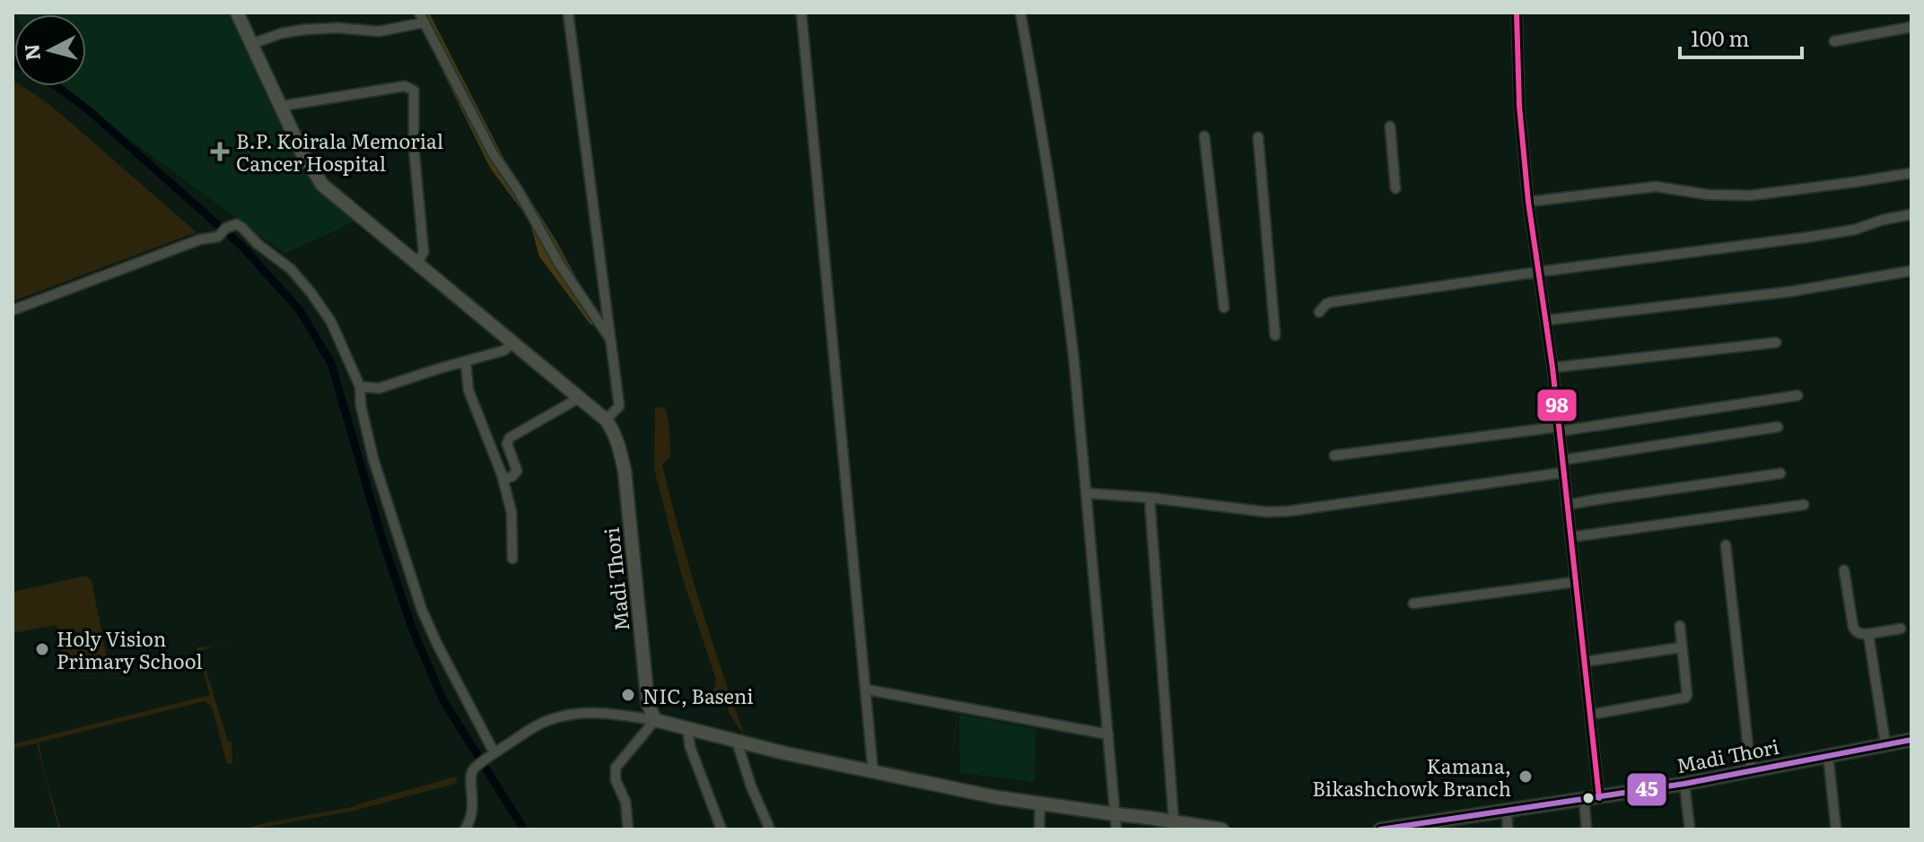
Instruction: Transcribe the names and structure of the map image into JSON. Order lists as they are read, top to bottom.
{
  "streets": {
    "main road": ["Madi Thori"]
  },
  "places": {
    "health": ["B.P. Koirala Memorial Cancer Hospital"],
    "other": ["Holy Vision Primary School", "NIC, Baseni", "Kamana, Bikashchowk Branch"]
  },
  "lines": ["transit line 98", "transit line 45"],
  "scale_bar": "100 m",
  "north": "left"
}
